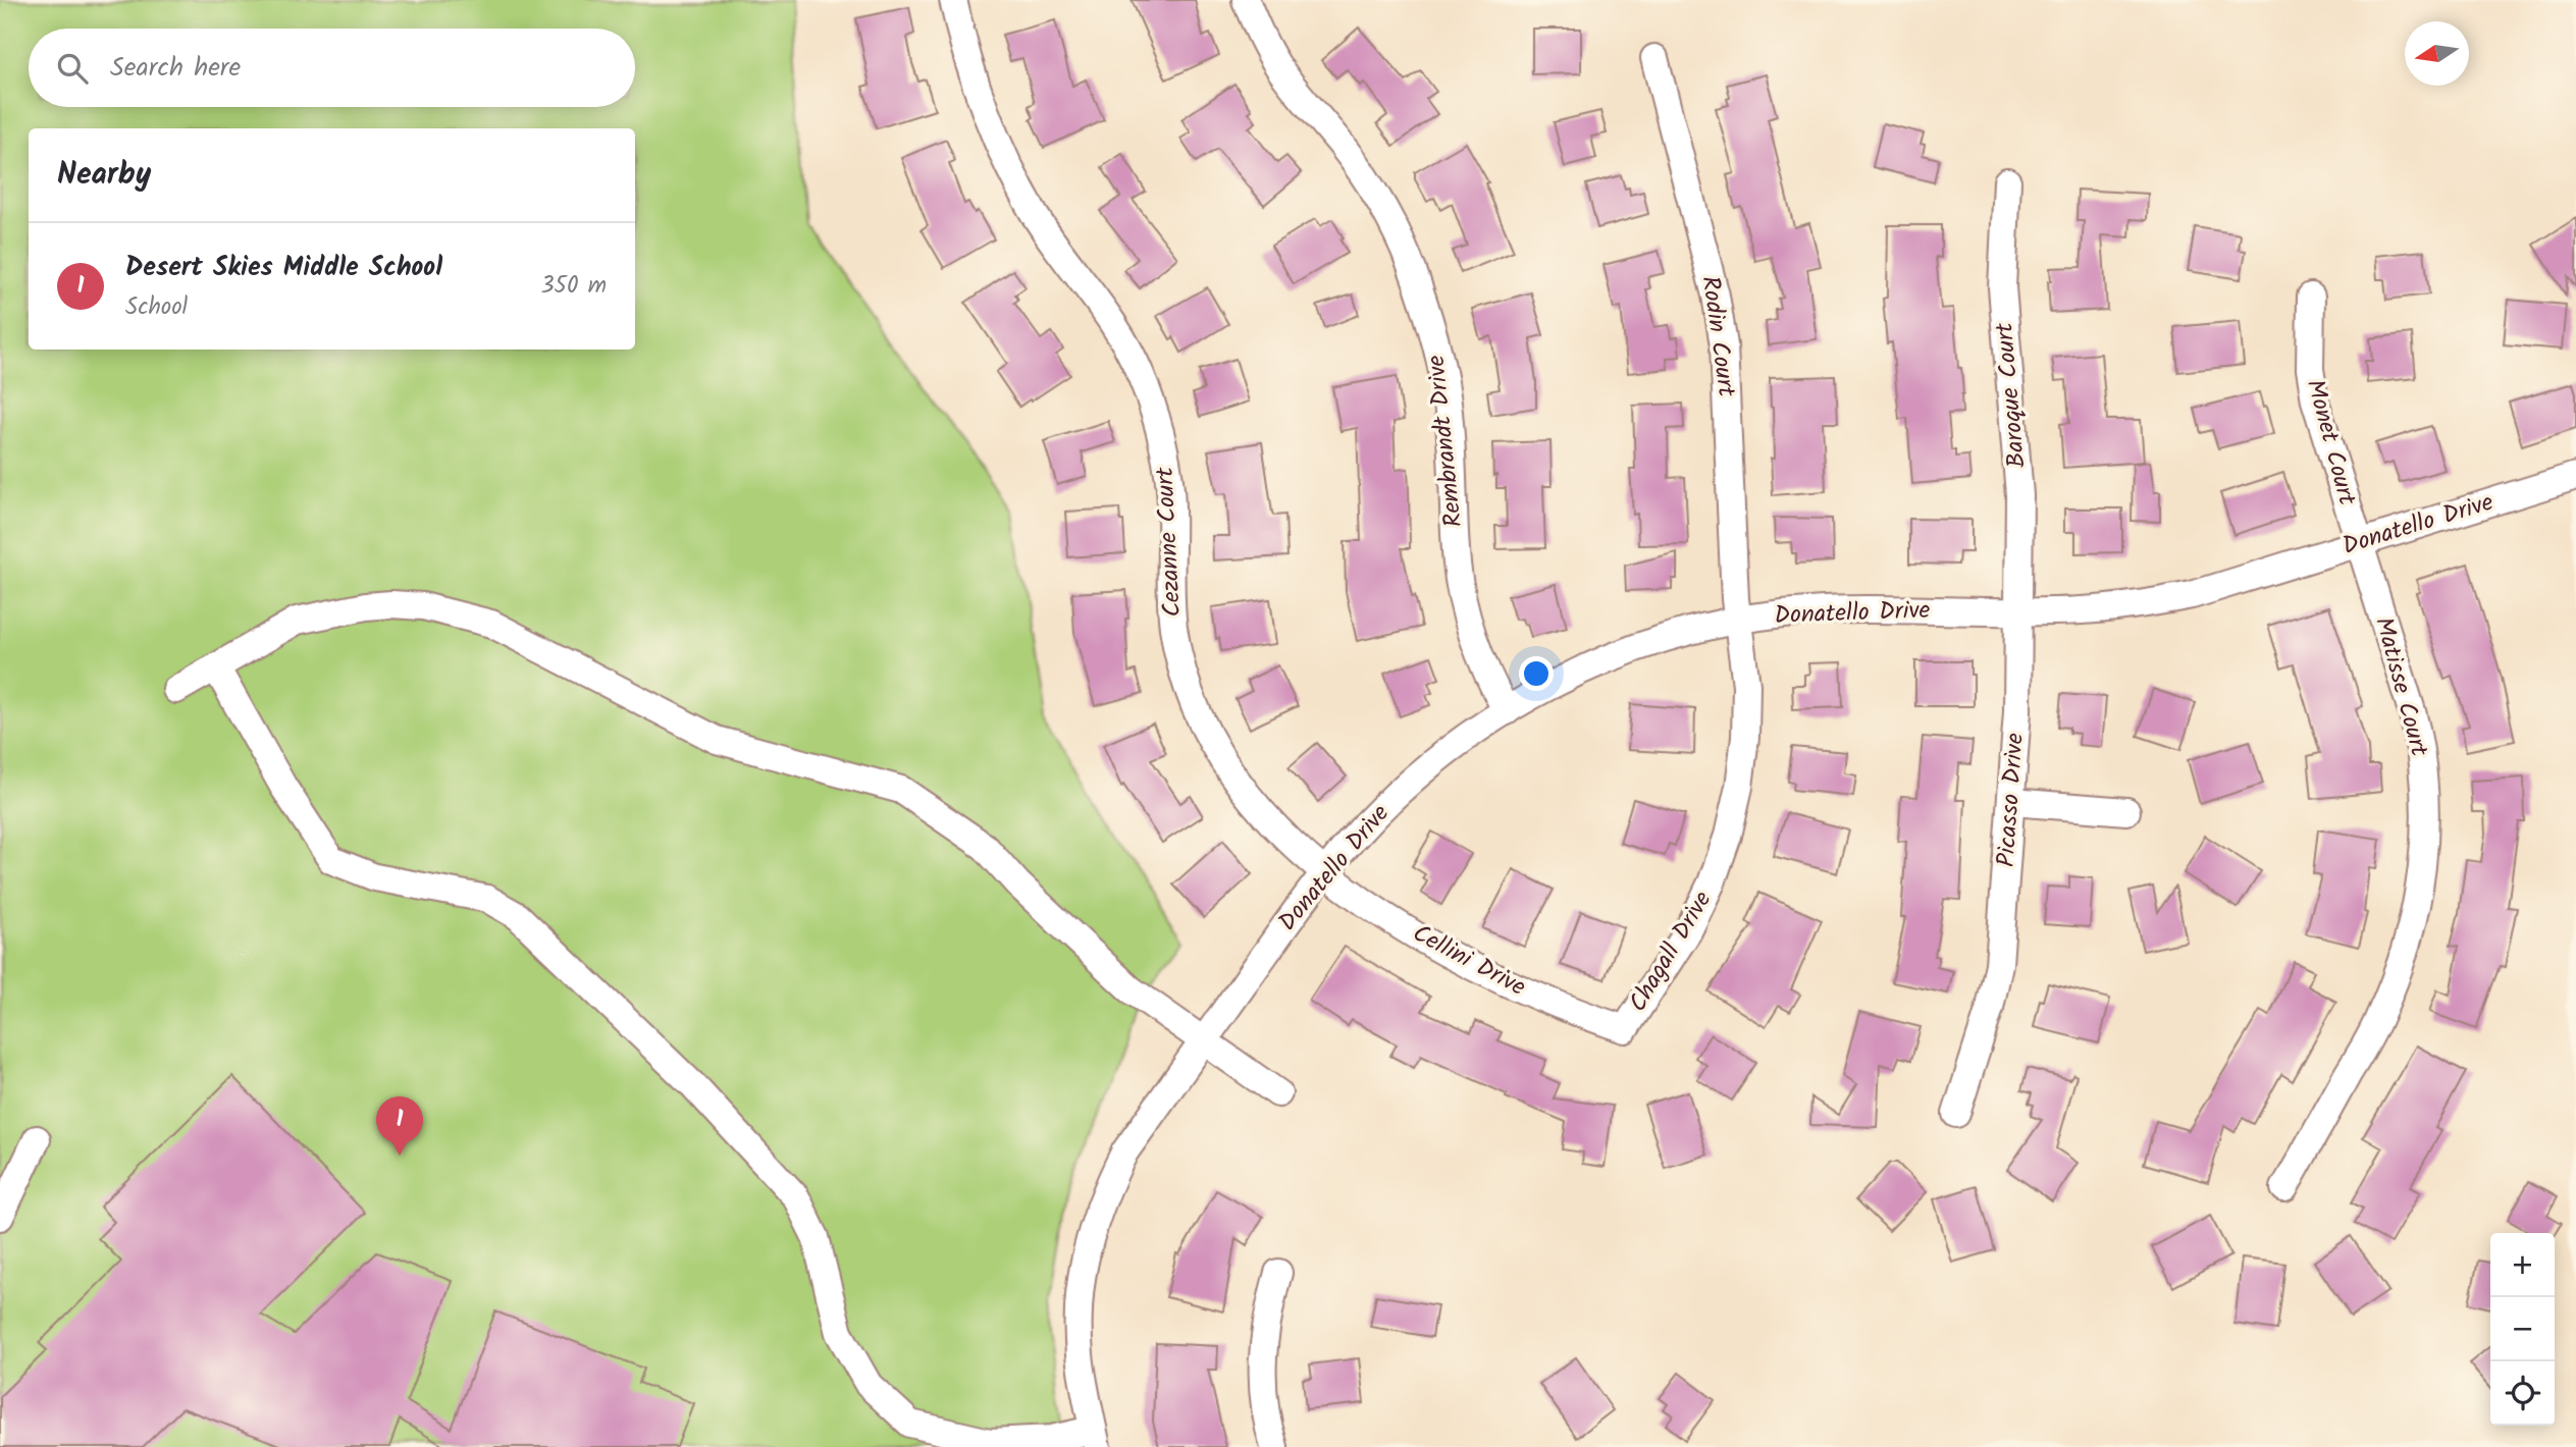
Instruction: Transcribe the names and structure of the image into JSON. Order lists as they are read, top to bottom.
{
  "streets": {
    "street": [
      "Rodin Court",
      "Baroque Court",
      "Rembrandt Drive",
      "Monet Court",
      "Donatello Drive",
      "Cezanne Court",
      "Matisse Court",
      "Picasso Drive",
      "Chagall Drive",
      "Cellini Drive"
    ]
  },
  "crossings": [
    ["Rodin Court", "Donatello Drive"],
    ["Rodin Court", "Chagall Drive"],
    ["Baroque Court", "Donatello Drive"],
    ["Baroque Court", "Picasso Drive"],
    ["Rembrandt Drive", "Donatello Drive"],
    ["Monet Court", "Donatello Drive"],
    ["Monet Court", "Matisse Court"],
    ["Donatello Drive", "Cezanne Court"],
    ["Donatello Drive", "Matisse Court"],
    ["Donatello Drive", "Picasso Drive"],
    ["Donatello Drive", "Chagall Drive"],
    ["Donatello Drive", "Cellini Drive"],
    ["Cezanne Court", "Cellini Drive"],
    ["Chagall Drive", "Cellini Drive"]
  ],
  "north": "left",
  "page": {
    "search": "Search here",
    "heading": "Nearby",
    "list": [
      {
        "mark": "1",
        "name": "Desert Skies Middle School",
        "note": "School",
        "value": "350 m"
      }
    ],
    "pins": "1",
    "map_buttons": ["+", "−"]
  }
}
